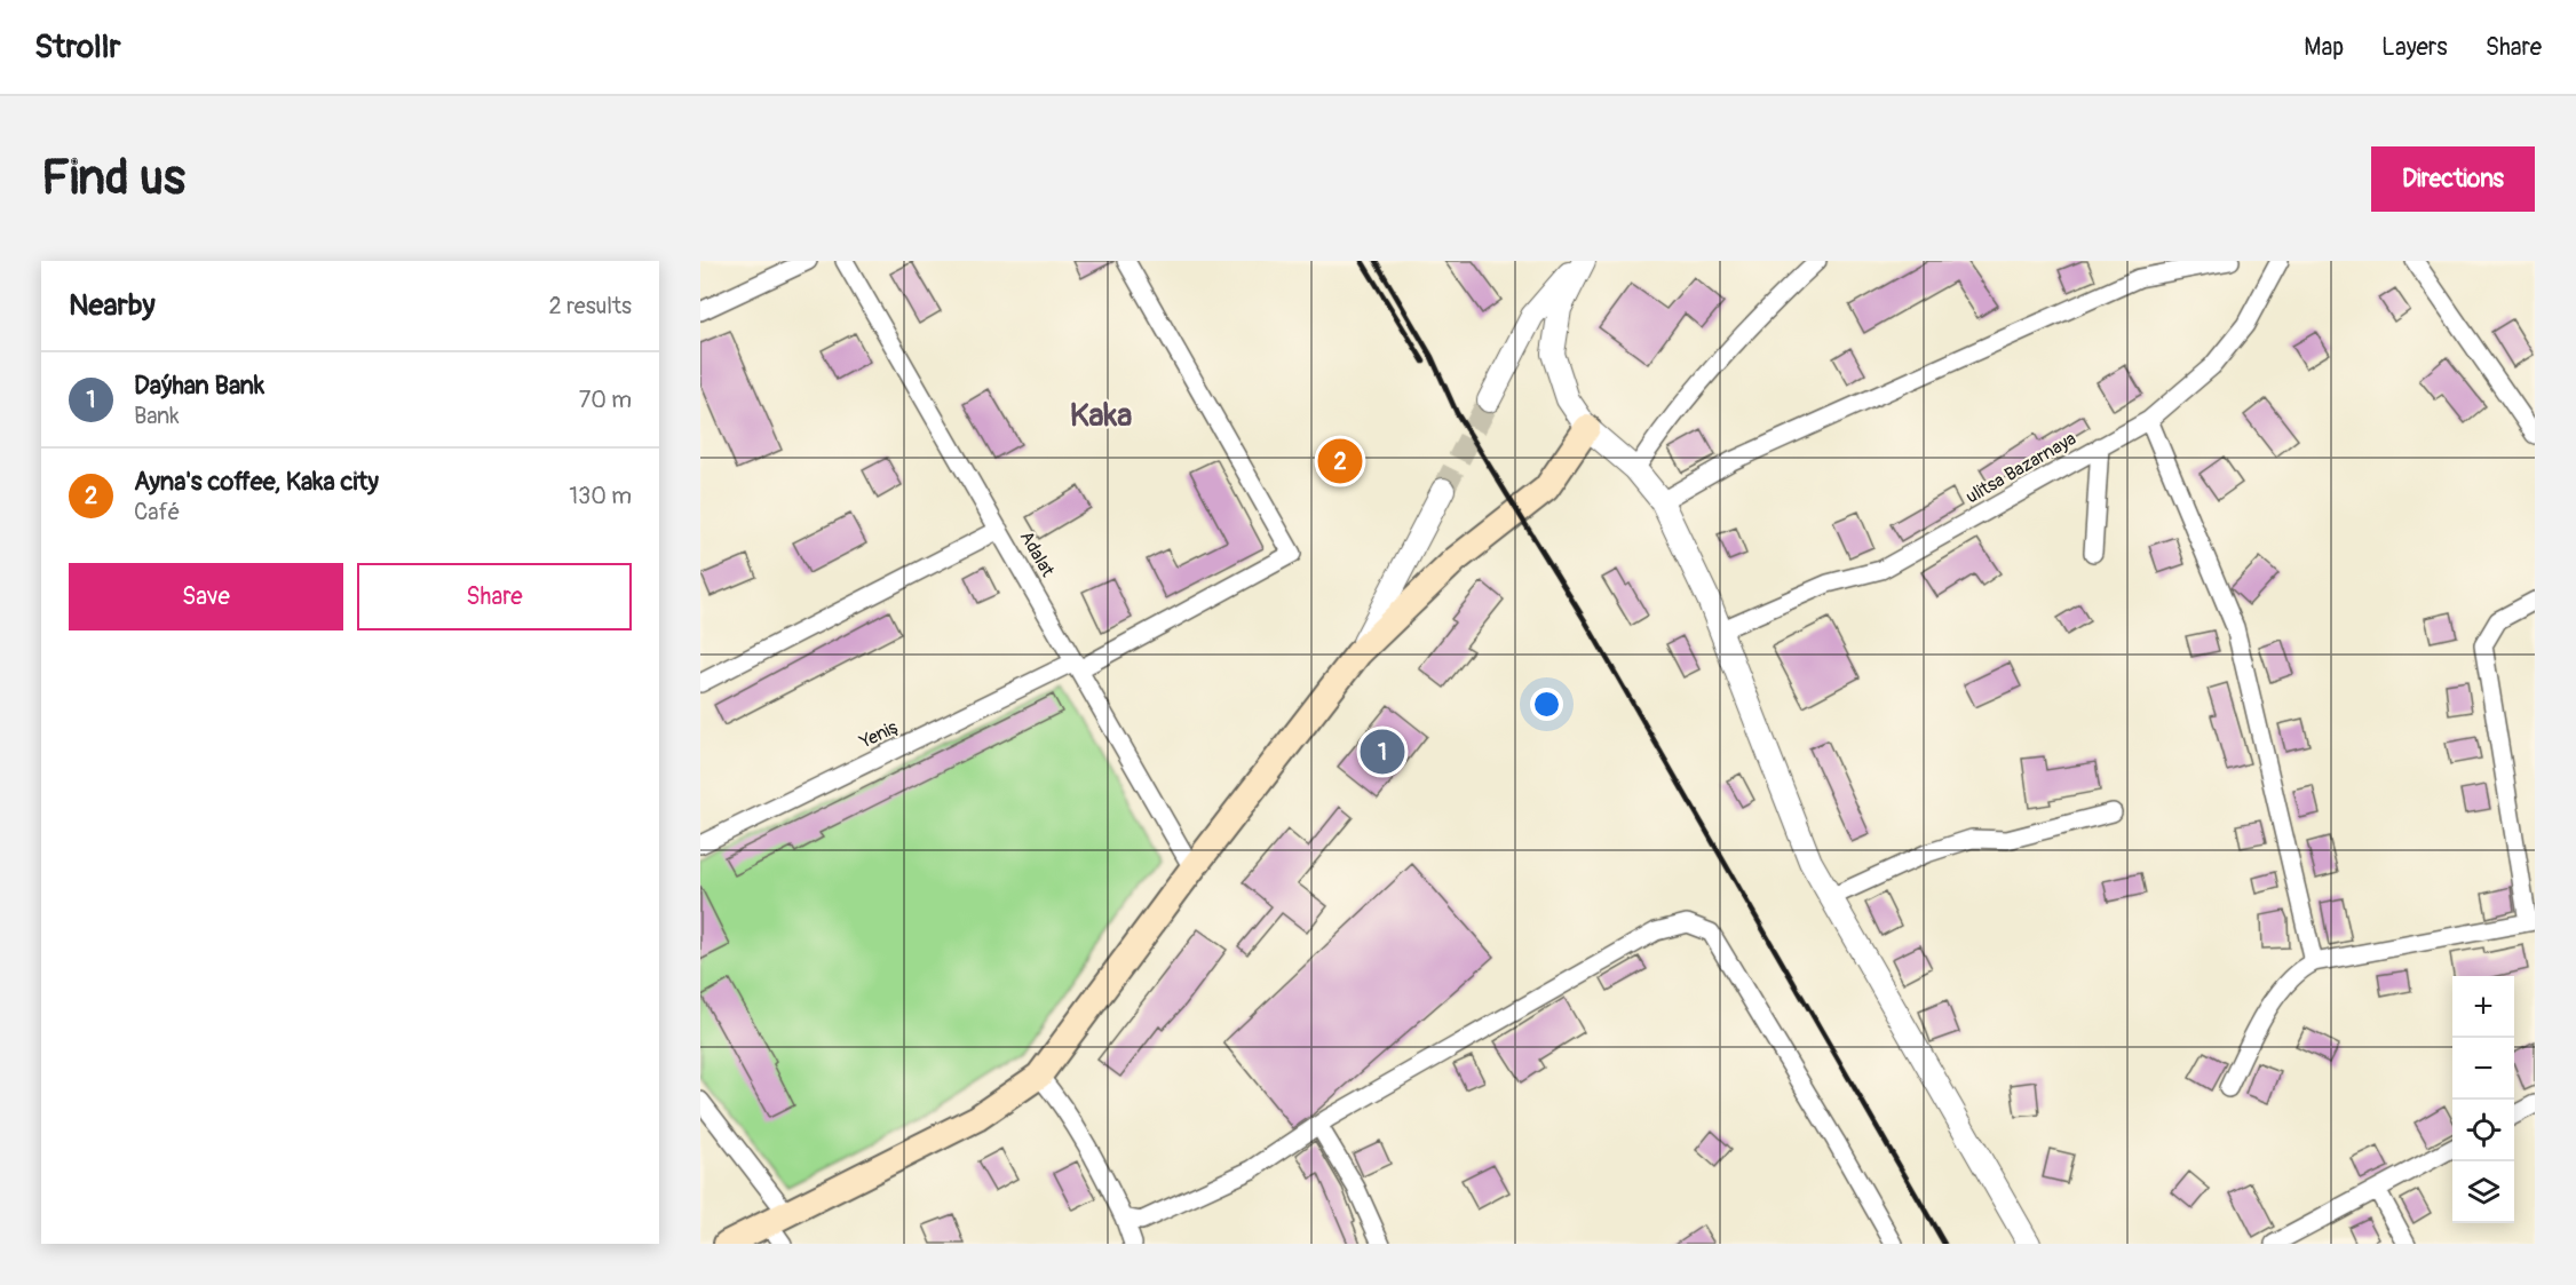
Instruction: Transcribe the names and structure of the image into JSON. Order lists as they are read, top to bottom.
{
  "streets": {
    "street": ["ulitsa Bazarnaya", "Adalat", "Yeniş"]
  },
  "crossings": [
    ["Adalat", "Yeniş"]
  ],
  "districts": ["Kaka"],
  "page": {
    "header": "Strollr",
    "nav": ["Map", "Layers", "Share"],
    "buttons": [
      "Directions",
      ["Save", "Share"]
    ],
    "title": "Find us",
    "heading": ["Nearby", "2 results"],
    "list": [
      {
        "mark": "1",
        "name": "Daýhan Bank",
        "note": "Bank",
        "value": "70 m"
      },
      {
        "mark": "2",
        "name": "Ayna's coffee, Kaka city",
        "note": "Café",
        "value": "130 m"
      }
    ],
    "pins": ["2", "1"],
    "map_buttons": ["+", "−"]
  }
}
